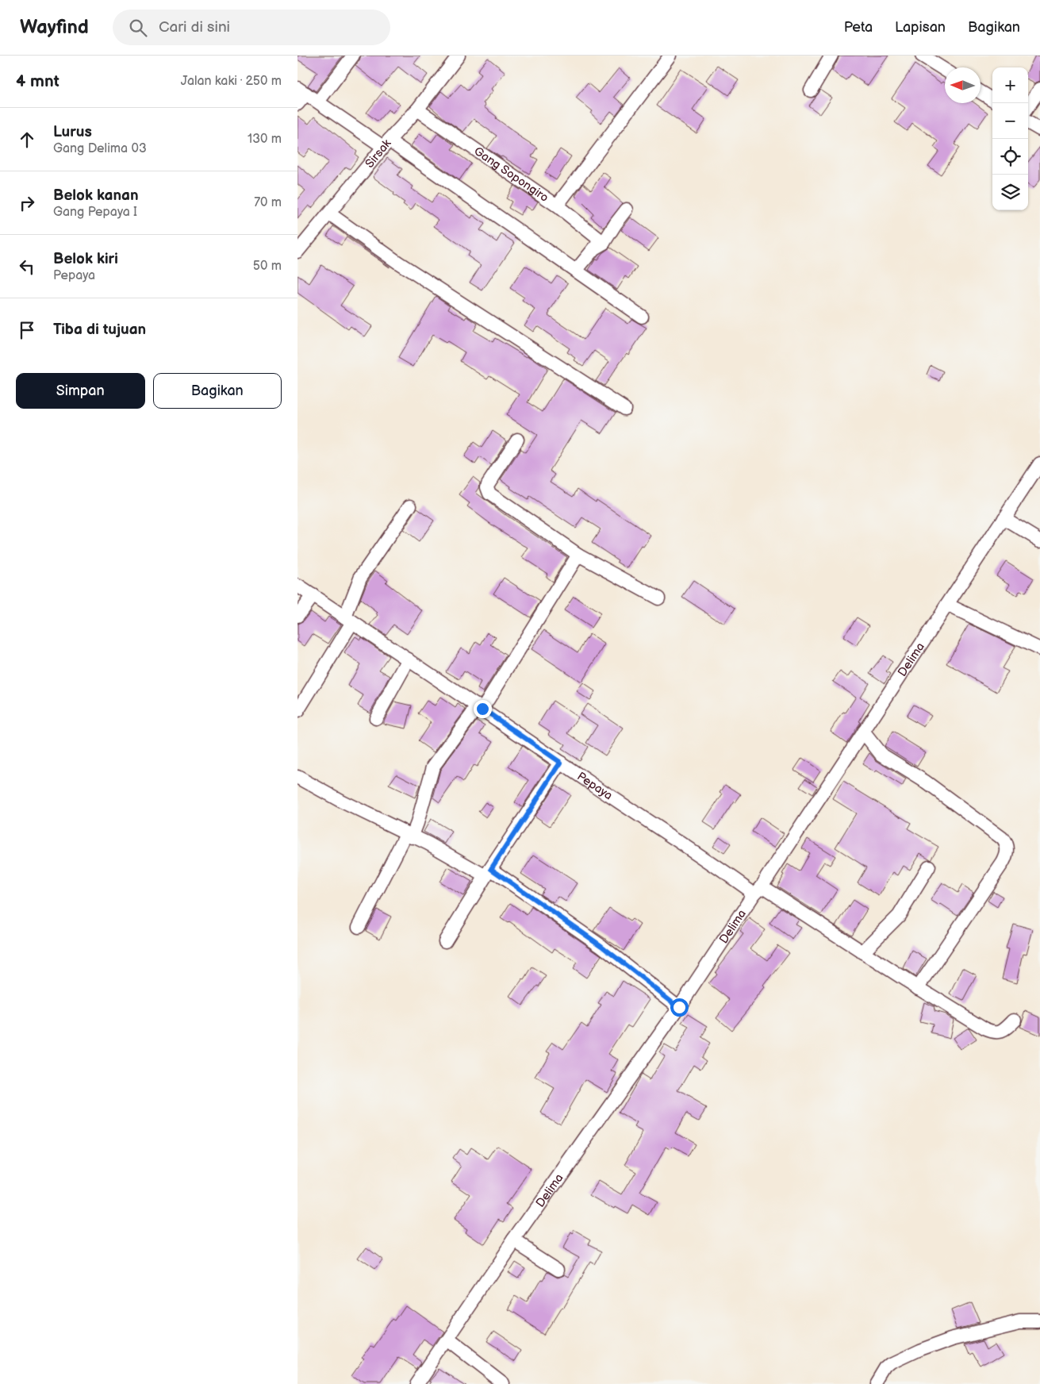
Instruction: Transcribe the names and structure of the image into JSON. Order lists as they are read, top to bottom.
{
  "streets": {
    "street": [
      "Sirsak",
      "Gang Sopongiro",
      "Delima",
      "Pepaya"
    ]
  },
  "crossings": [
    ["Sirsak", "Gang Sopongiro"],
    ["Delima", "Pepaya"]
  ],
  "north": "left",
  "page": {
    "header": "Wayfind",
    "search": "Cari di sini",
    "nav": ["Peta", "Lapisan", "Bagikan"],
    "heading": ["4 mnt", "Jalan kaki · 250 m"],
    "map_buttons": ["+", "−"],
    "list": [
      ["Lurus", "Gang Delima 03", "130 m"],
      ["Belok kanan", "Gang Pepaya I", "70 m"],
      ["Belok kiri", "Pepaya", "50 m"],
      "Tiba di tujuan"
    ],
    "buttons": ["Simpan", "Bagikan"]
  }
}
